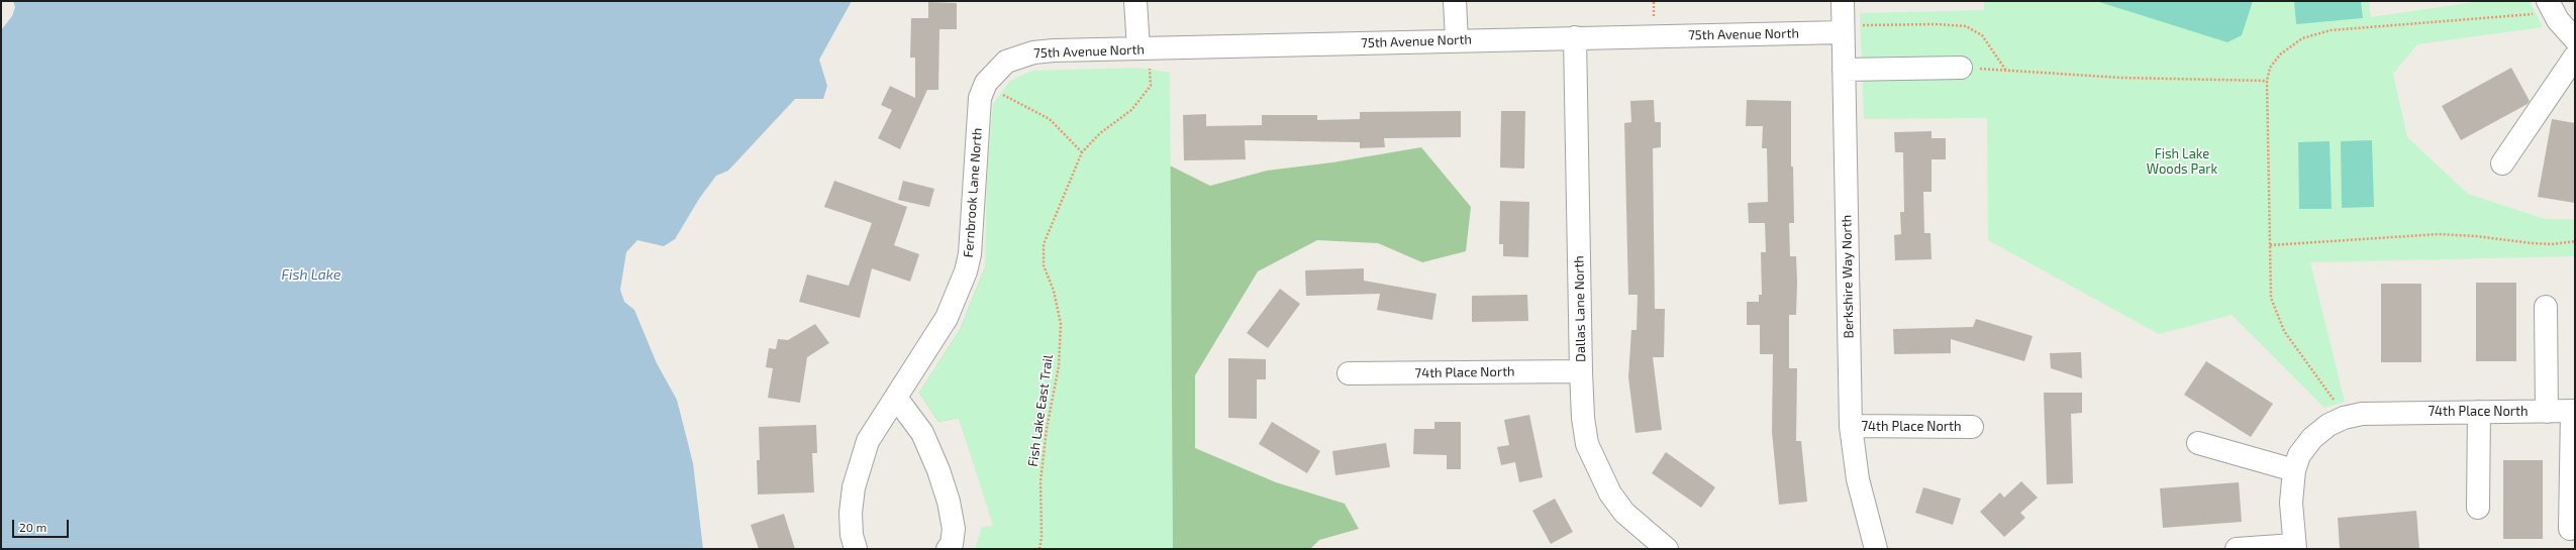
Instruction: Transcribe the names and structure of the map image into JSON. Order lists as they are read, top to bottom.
{
  "streets": {
    "street": [
      "75th Avenue North",
      "Fernbrook Lane North",
      "Berkshire Way North",
      "Dallas Lane North",
      "74th Place North"
    ],
    "path": ["Fish Lake East Trail"]
  },
  "crossings": [
    ["75th Avenue North", "Fernbrook Lane North"],
    ["75th Avenue North", "Berkshire Way North"],
    ["75th Avenue North", "Dallas Lane North"],
    ["75th Avenue North", "Fish Lake East Trail"],
    ["Berkshire Way North", "74th Place North"],
    ["Dallas Lane North", "74th Place North"]
  ],
  "water": ["Fish Lake"],
  "parks": ["Fish Lake Woods Park"],
  "scale_bar": "20 m"
}
